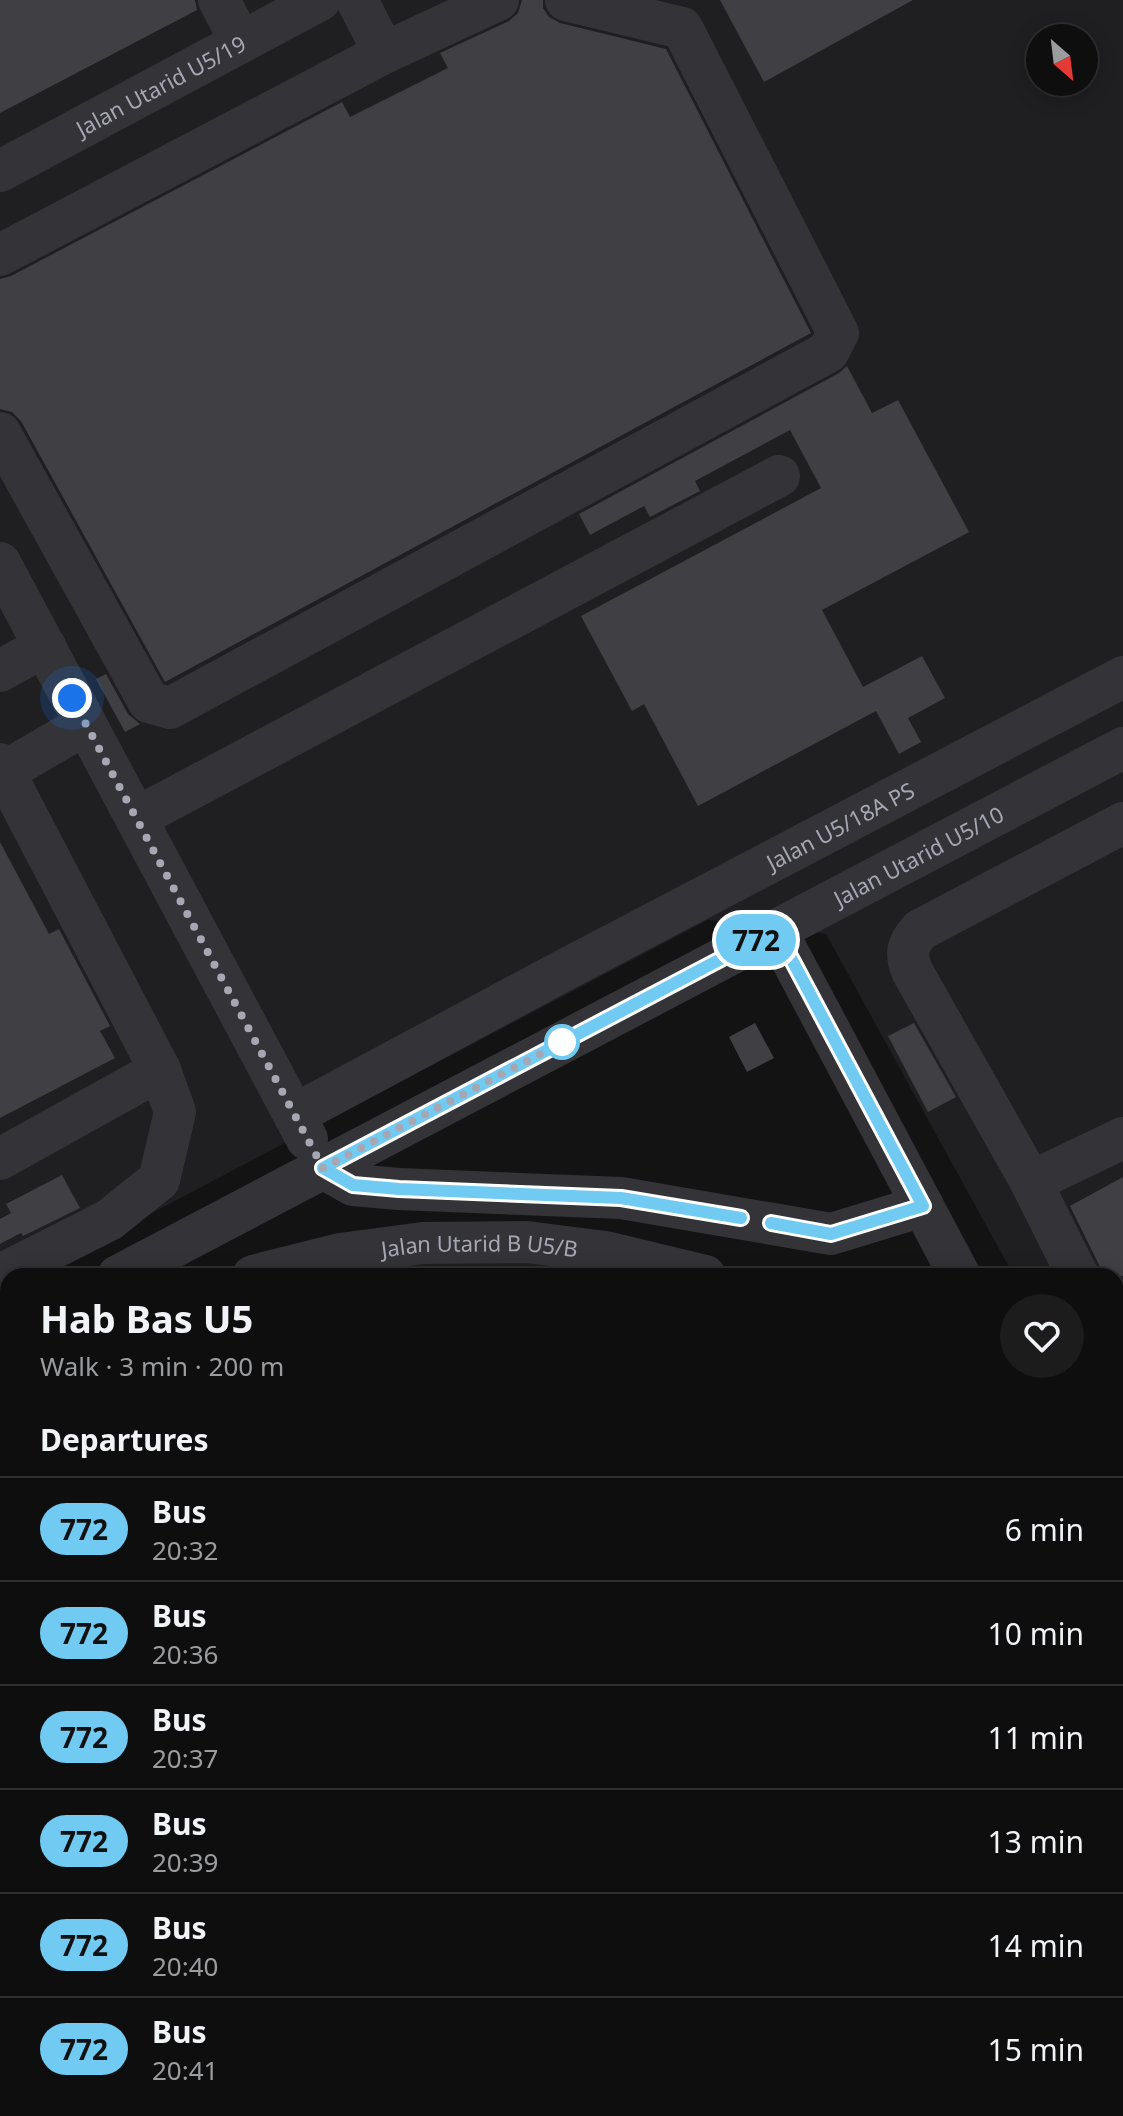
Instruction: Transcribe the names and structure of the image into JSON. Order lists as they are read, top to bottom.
{
  "streets": {
    "street": [
      "Jalan Utarid U5/19",
      "Jalan U5/18A PS",
      "Jalan Utarid U5/10",
      "Jalan Utarid B U5/B"
    ]
  },
  "lines": ["bus line 772"],
  "north": "bottom right",
  "page": {
    "on_map": "772",
    "heading": [
      ["Hab Bas U5", "Walk · 3 min · 200 m"],
      "Departures"
    ],
    "list": [
      {
        "mark": "772",
        "name": "Bus",
        "note": "20:32",
        "value": "6 min"
      },
      {
        "mark": "772",
        "name": "Bus",
        "note": "20:36",
        "value": "10 min"
      },
      {
        "mark": "772",
        "name": "Bus",
        "note": "20:37",
        "value": "11 min"
      },
      {
        "mark": "772",
        "name": "Bus",
        "note": "20:39",
        "value": "13 min"
      },
      {
        "mark": "772",
        "name": "Bus",
        "note": "20:40",
        "value": "14 min"
      },
      {
        "mark": "772",
        "name": "Bus",
        "note": "20:41",
        "value": "15 min"
      }
    ]
  }
}
